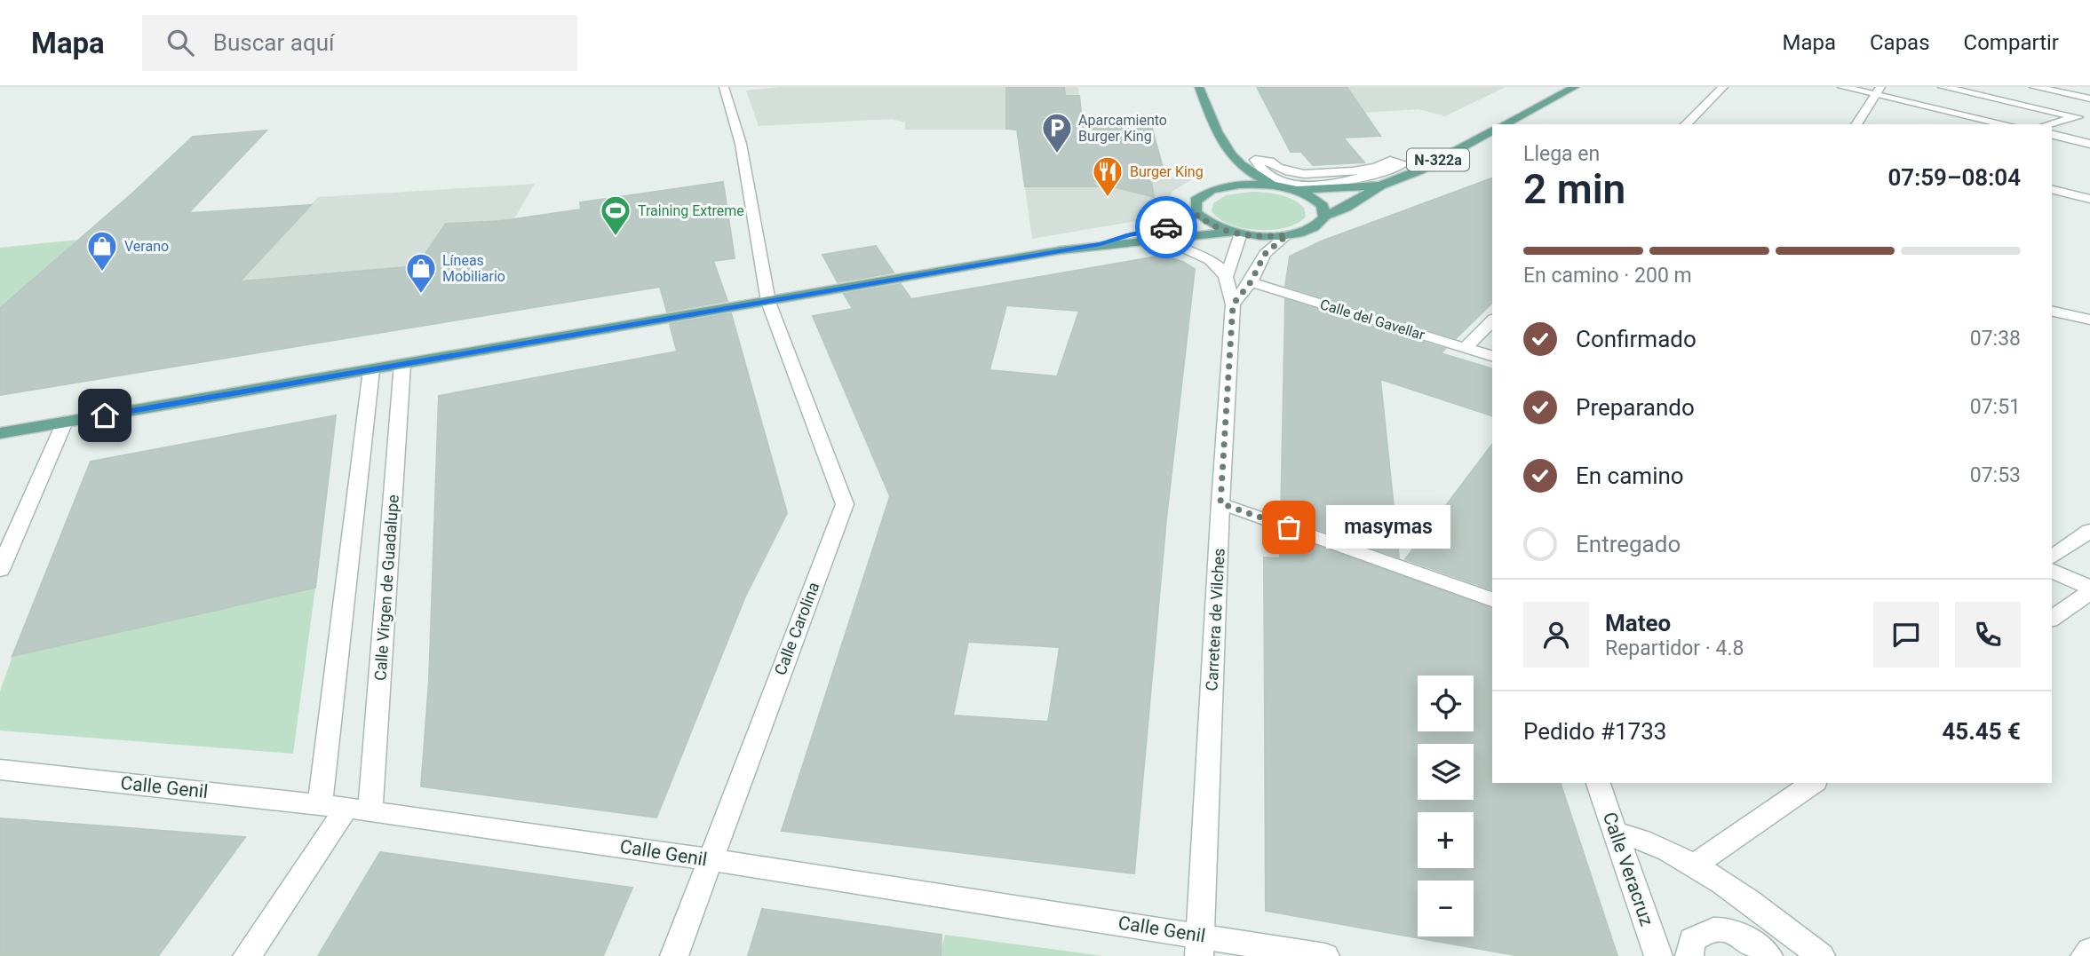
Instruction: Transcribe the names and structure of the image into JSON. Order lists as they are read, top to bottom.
{
  "streets": {
    "main road": ["N-322a"],
    "street": [
      "Calle del Gavellar",
      "Calle Virgen de Guadalupe",
      "Carretera de Vilches",
      "Calle Carolina",
      "Calle Genil",
      "Calle Veracruz"
    ]
  },
  "crossings": [
    ["N-322a", "Calle Virgen de Guadalupe"],
    ["N-322a", "Calle Carolina"],
    ["Calle Virgen de Guadalupe", "Calle Genil"],
    ["Carretera de Vilches", "Calle Genil"],
    ["Calle Carolina", "Calle Genil"]
  ],
  "places": {
    "parking": ["Aparcamiento Burger King"],
    "restaurant": ["Burger King"],
    "sports": ["Training Extreme"],
    "shop": ["Verano", "Líneas Mobiliario"],
    "other": ["masymas"]
  },
  "page": {
    "header": "Mapa",
    "search": "Buscar aquí",
    "nav": ["Mapa", "Capas", "Compartir"],
    "heading": ["2 min", "Llega en", "07:59–08:04"],
    "panel": [
      "Mateo",
      "Repartidor · 4.8",
      "Pedido #1733",
      "45.45 €"
    ],
    "bar": "En camino · 200 m",
    "list": [
      ["Confirmado", "07:38"],
      ["Preparando", "07:51"],
      ["En camino", "07:53"],
      "Entregado"
    ],
    "bubble": "masymas",
    "map_buttons": ["+", "−"]
  }
}
